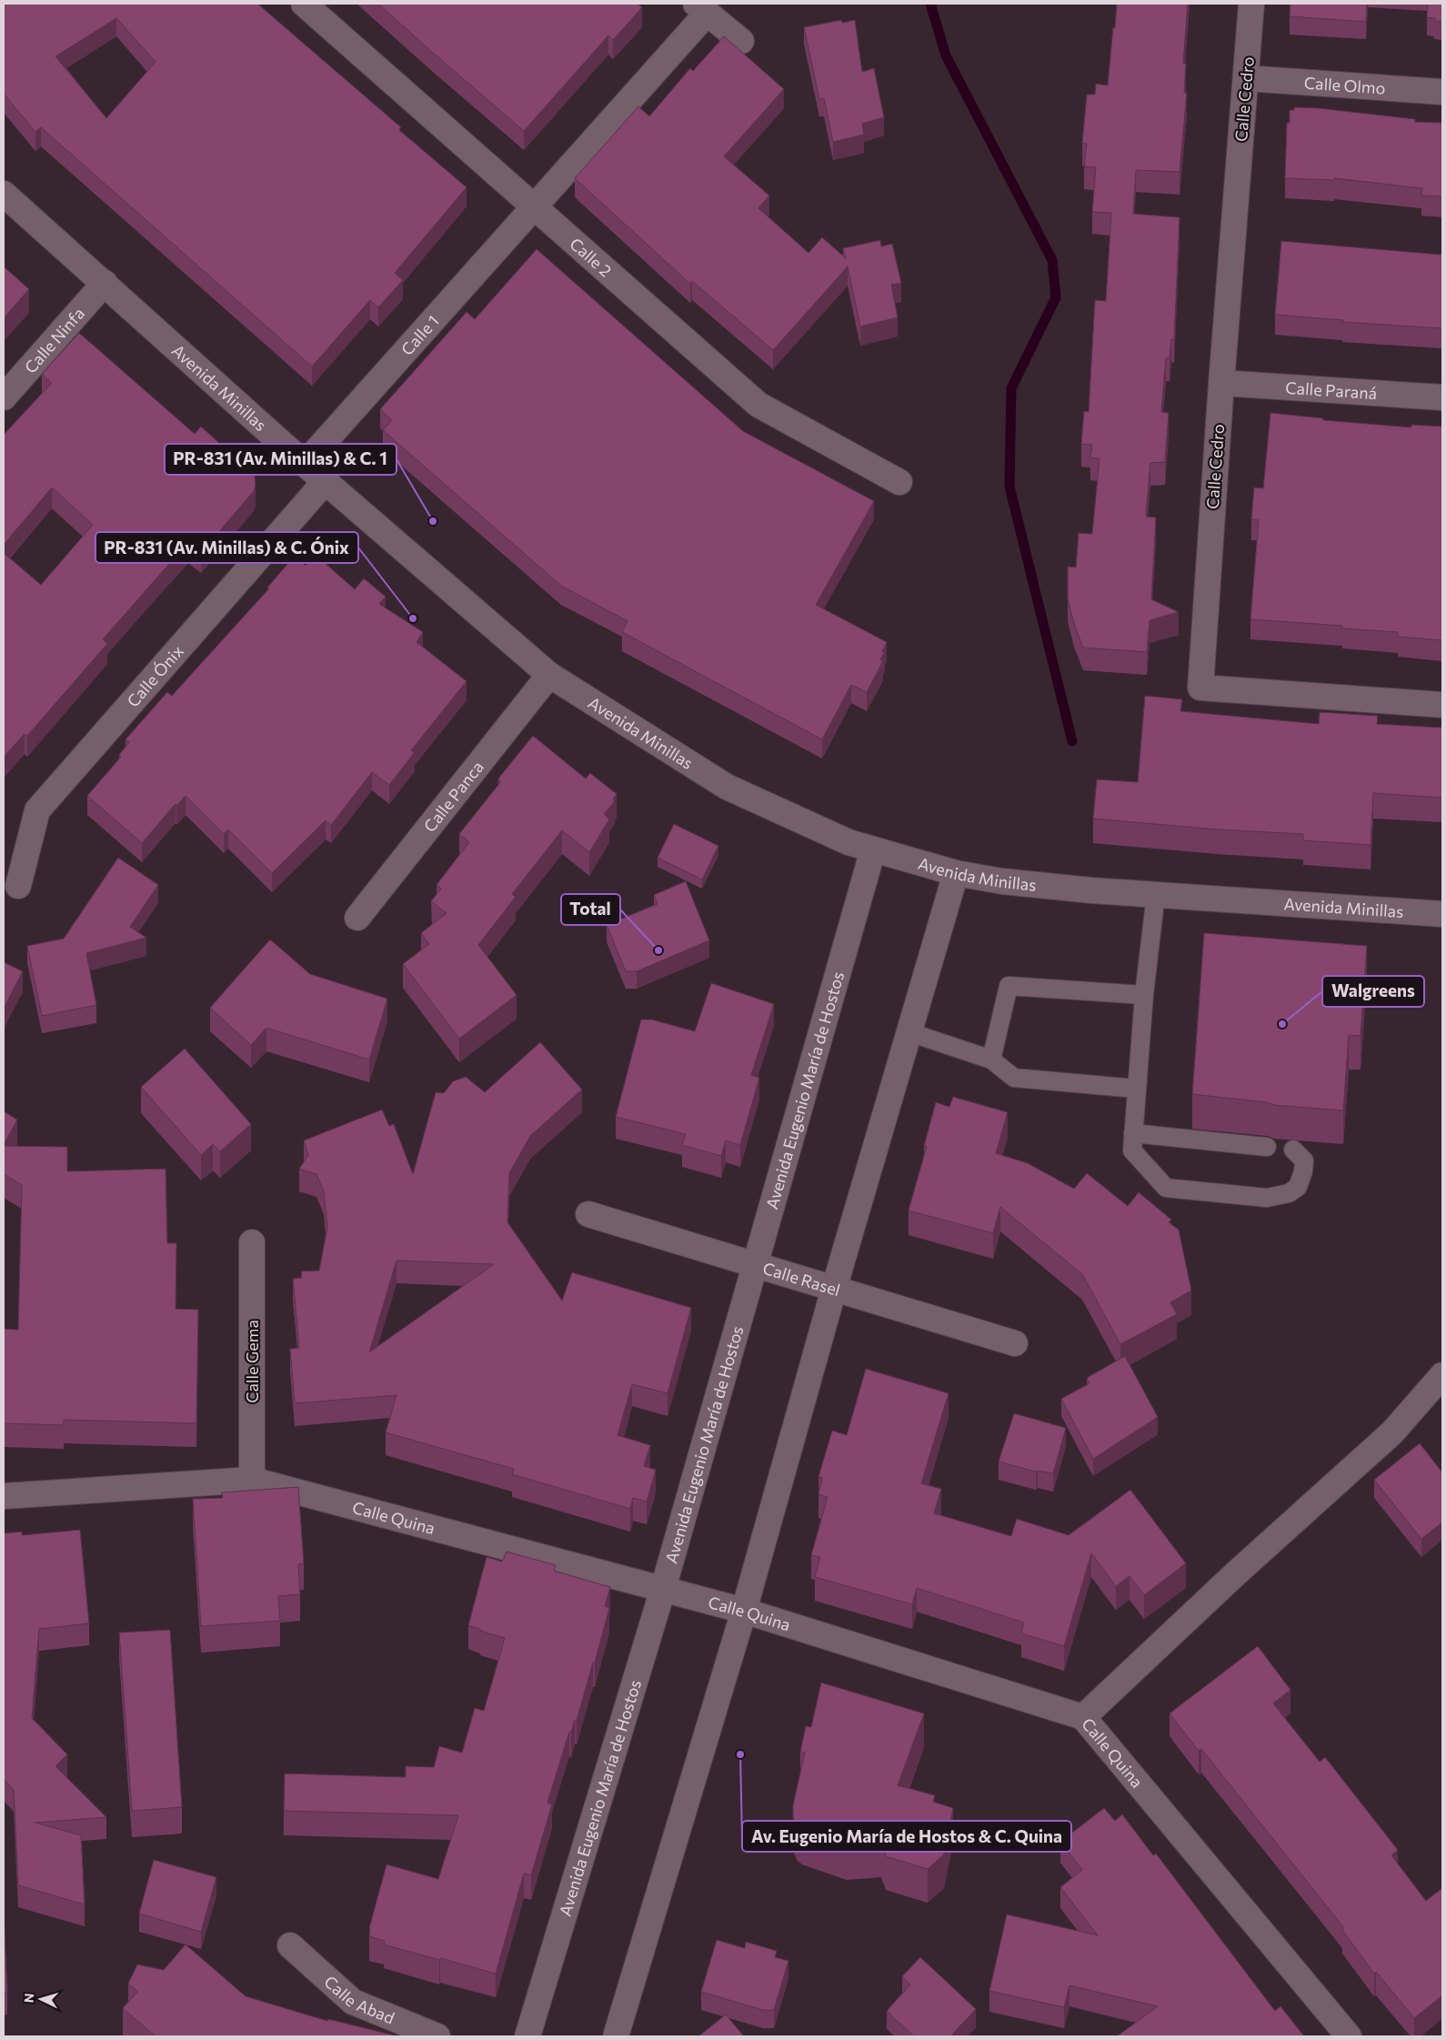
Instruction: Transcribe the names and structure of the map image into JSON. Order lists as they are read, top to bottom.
{
  "streets": {
    "street": [
      "Calle Olmo",
      "Calle Cedro",
      "Calle 2",
      "Calle 1",
      "Calle Ninfa",
      "Avenida Minillas",
      "Calle Paraná",
      "Calle Ónix",
      "Calle Panca",
      "Avenida Eugenio María de Hostos",
      "Calle Rasel",
      "Calle Gema",
      "Calle Quina",
      "Calle Abad"
    ]
  },
  "crossings": [
    ["Calle Olmo", "Calle Cedro"],
    ["Calle Cedro", "Calle Paraná"],
    ["Calle 2", "Calle 1"],
    ["Calle 1", "Avenida Minillas"],
    ["Calle Ninfa", "Avenida Minillas"],
    ["Avenida Minillas", "Calle Ónix"],
    ["Avenida Minillas", "Calle Panca"],
    ["Avenida Minillas", "Avenida Eugenio María de Hostos"],
    ["Avenida Eugenio María de Hostos", "Calle Rasel"],
    ["Avenida Eugenio María de Hostos", "Calle Quina"],
    ["Calle Gema", "Calle Quina"]
  ],
  "places": [
    "PR-831 (Av. Minillas) & C. 1",
    "PR-831 (Av. Minillas) & C. Ónix",
    "Total",
    "Walgreens",
    "Av. Eugenio María de Hostos & C. Quina"
  ],
  "north": "left"
}
